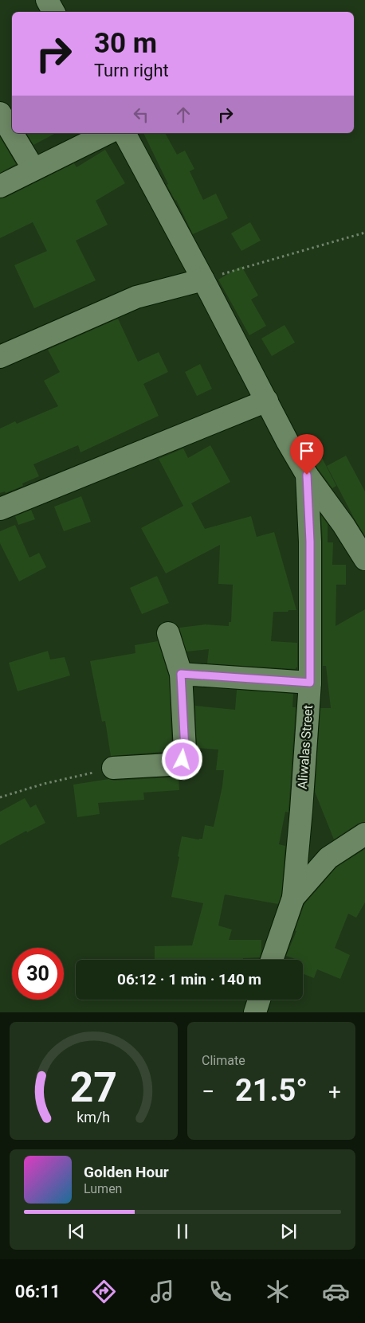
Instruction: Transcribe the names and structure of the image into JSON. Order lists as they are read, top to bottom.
{
  "streets": {
    "street": ["Aliwalas Street"]
  },
  "page": {
    "turn": ["30 m", "Turn right"],
    "limit": "30",
    "trip": "06:12 · 1 min · 140 m",
    "tile": "Climate",
    "heat": ["−", "21.5°", "+"],
    "song": ["Golden Hour", "Lumen"],
    "tabs": "06:11",
    "gauge": ["27", "km/h"]
  }
}
